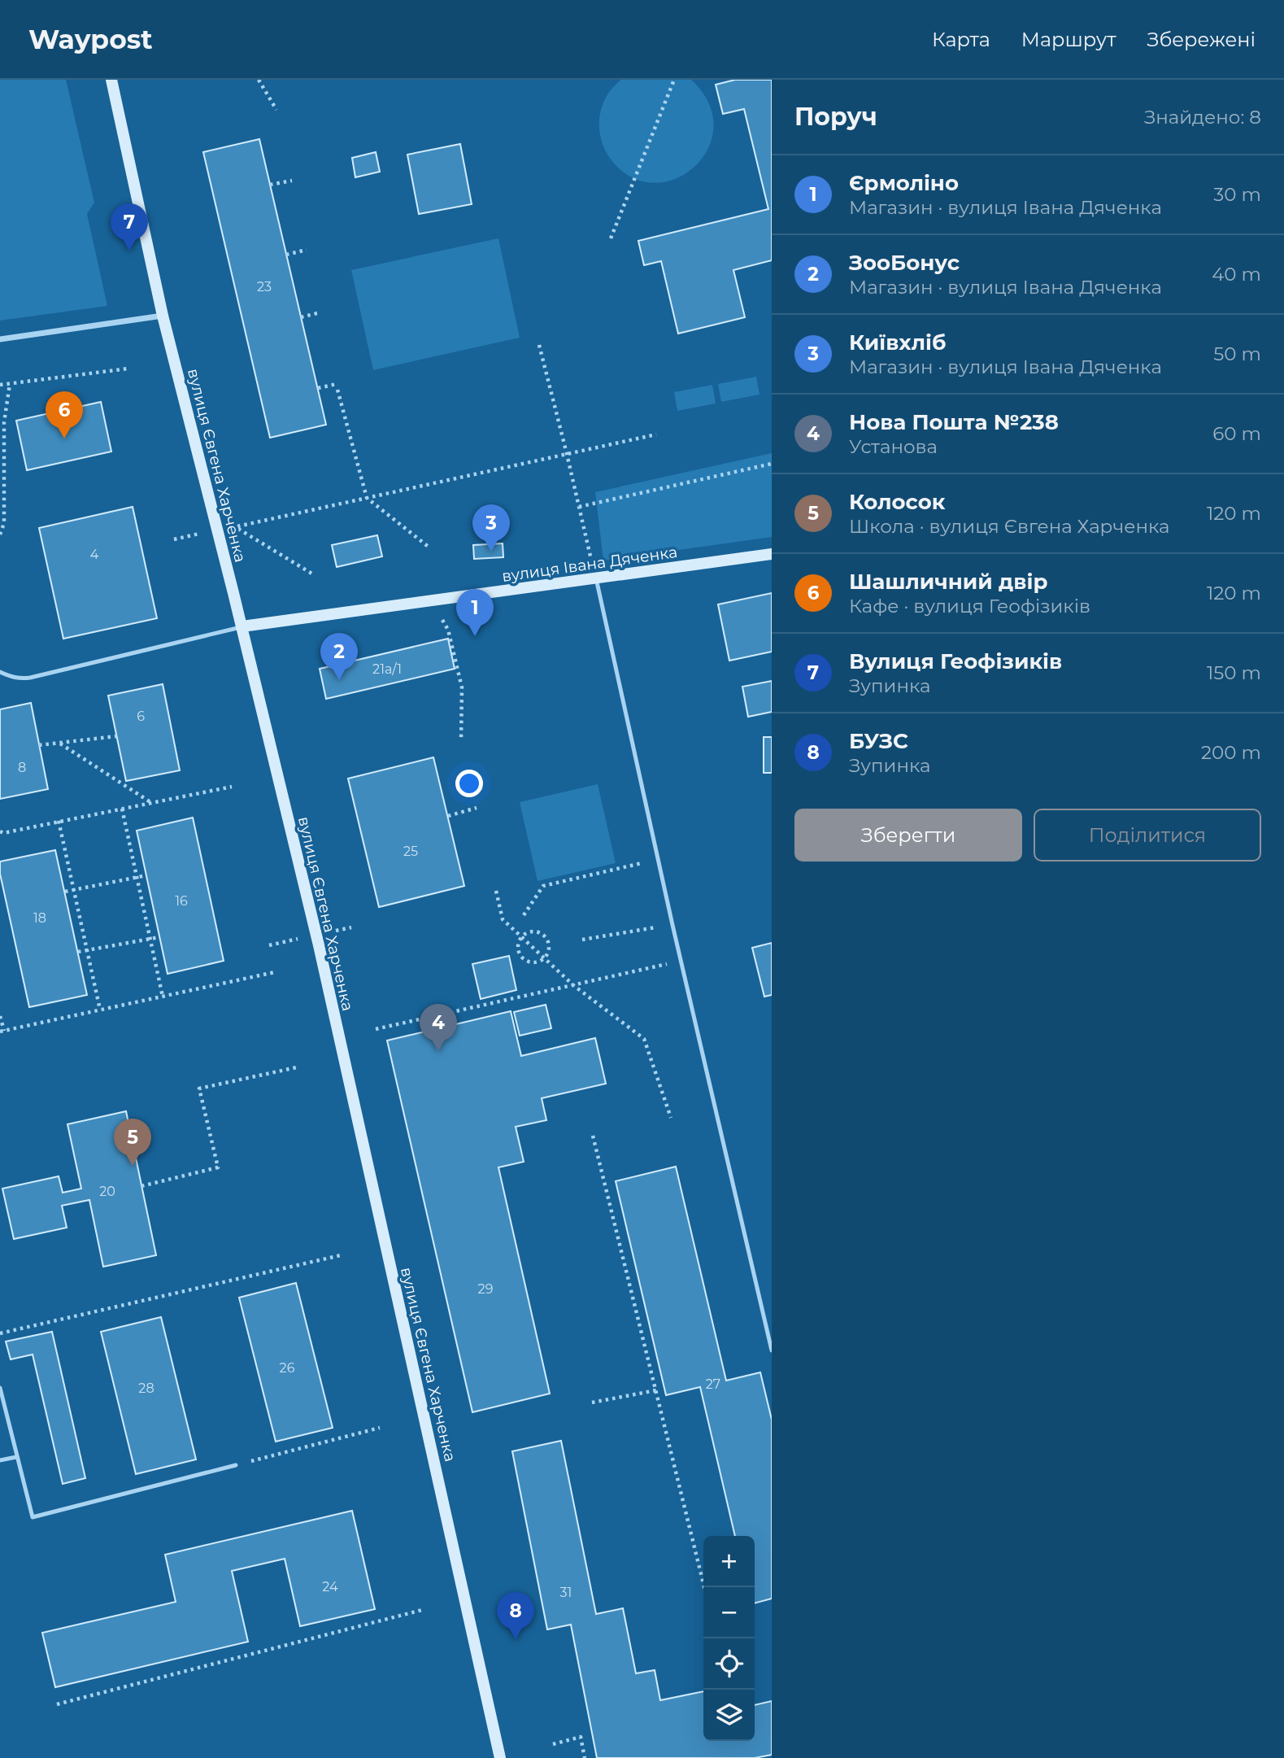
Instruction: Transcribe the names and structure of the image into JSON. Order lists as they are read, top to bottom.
{
  "streets": {
    "main road": ["вулиця Євгена Харченка", "вулиця Івана Дяченка"]
  },
  "crossings": [
    ["вулиця Євгена Харченка", "вулиця Івана Дяченка"]
  ],
  "house_numbers": [
    "23",
    "4",
    "21а/1",
    "6",
    "8",
    "25",
    "16",
    "18",
    "20",
    "29",
    "26",
    "27",
    "28",
    "24",
    "31"
  ],
  "page": {
    "header": "Waypost",
    "nav": ["Карта", "Маршрут", "Збережені"],
    "heading": ["Поруч", "Знайдено: 8"],
    "list": [
      {
        "mark": "1",
        "name": "Єрмоліно",
        "note": "Магазин · вулиця Івана Дяченка",
        "value": "30 m"
      },
      {
        "mark": "2",
        "name": "ЗооБонус",
        "note": "Магазин · вулиця Івана Дяченка",
        "value": "40 m"
      },
      {
        "mark": "3",
        "name": "Київхліб",
        "note": "Магазин · вулиця Івана Дяченка",
        "value": "50 m"
      },
      {
        "mark": "4",
        "name": "Нова Пошта №238",
        "note": "Установа",
        "value": "60 m"
      },
      {
        "mark": "5",
        "name": "Колосок",
        "note": "Школа · вулиця Євгена Харченка",
        "value": "120 m"
      },
      {
        "mark": "6",
        "name": "Шашличний двір",
        "note": "Кафе · вулиця Геофізиків",
        "value": "120 m"
      },
      {
        "mark": "7",
        "name": "Вулиця Геофізиків",
        "note": "Зупинка",
        "value": "150 m"
      },
      {
        "mark": "8",
        "name": "БУЗС",
        "note": "Зупинка",
        "value": "200 m"
      }
    ],
    "pins": [
      "7",
      "6",
      "3",
      "1",
      "2",
      "4",
      "5",
      "8"
    ],
    "buttons": ["Зберегти", "Поділитися"],
    "map_buttons": ["+", "−"]
  }
}
